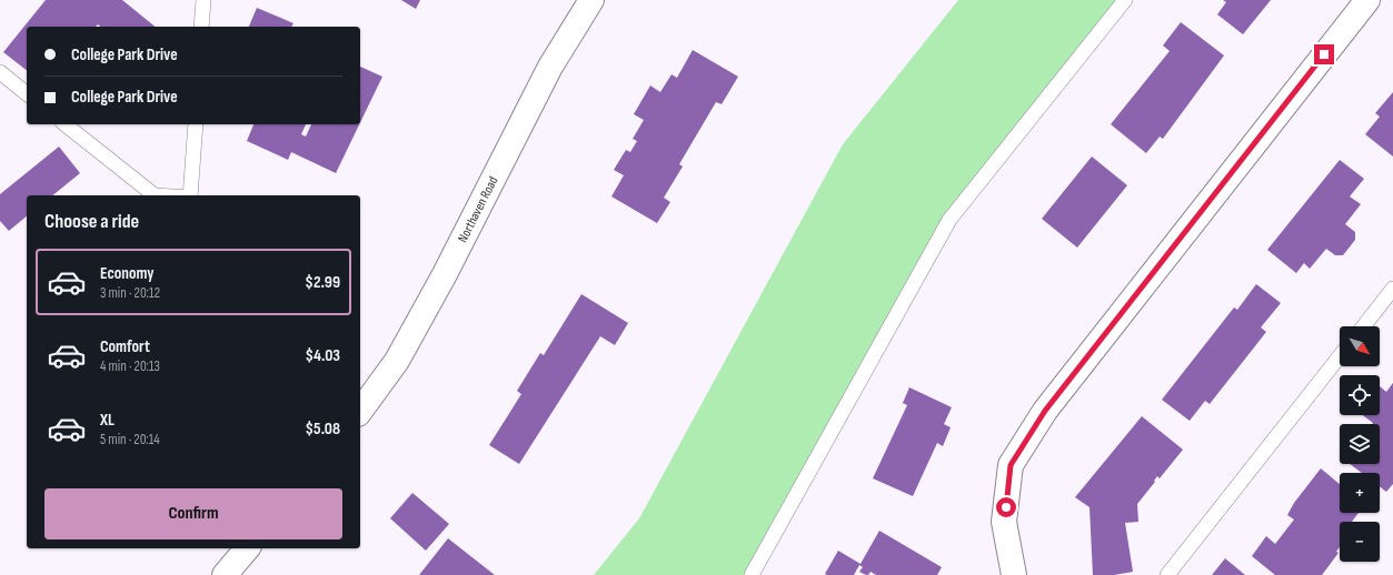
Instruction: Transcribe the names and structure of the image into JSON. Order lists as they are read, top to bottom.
{
  "streets": {
    "street": ["Northaven Road"]
  },
  "north": "bottom right",
  "page": {
    "banner": ["College Park Drive", "College Park Drive"],
    "heading": "Choose a ride",
    "list": [
      {
        "name": "Economy",
        "note": "3 min · 20:12",
        "value": "$2.99"
      },
      {
        "name": "Comfort",
        "note": "4 min · 20:13",
        "value": "$4.03"
      },
      {
        "name": "XL",
        "note": "5 min · 20:14",
        "value": "$5.08"
      }
    ],
    "map_buttons": ["+", "−"],
    "buttons": "Confirm"
  }
}
